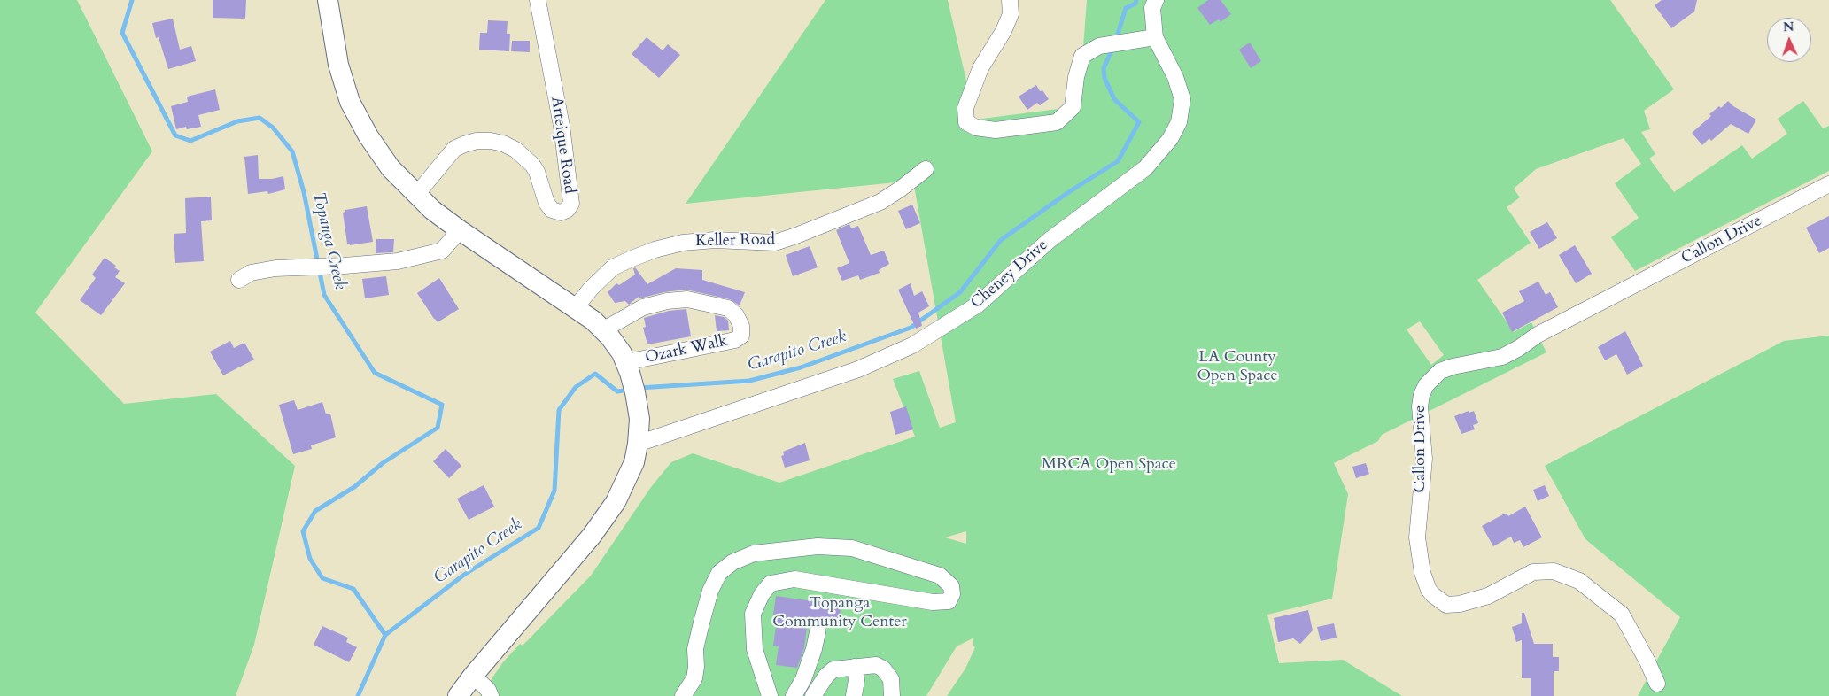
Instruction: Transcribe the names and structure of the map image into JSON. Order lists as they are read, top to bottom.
{
  "streets": {
    "street": [
      "Arteique Road",
      "Callon Drive",
      "Keller Road",
      "Cheney Drive",
      "Ozark Walk"
    ]
  },
  "water": ["Topanga Creek", "Garapito Creek"],
  "parks": ["LA County Open Space", "MRCA Open Space", "Topanga Community Center"],
  "north": "top"
}
